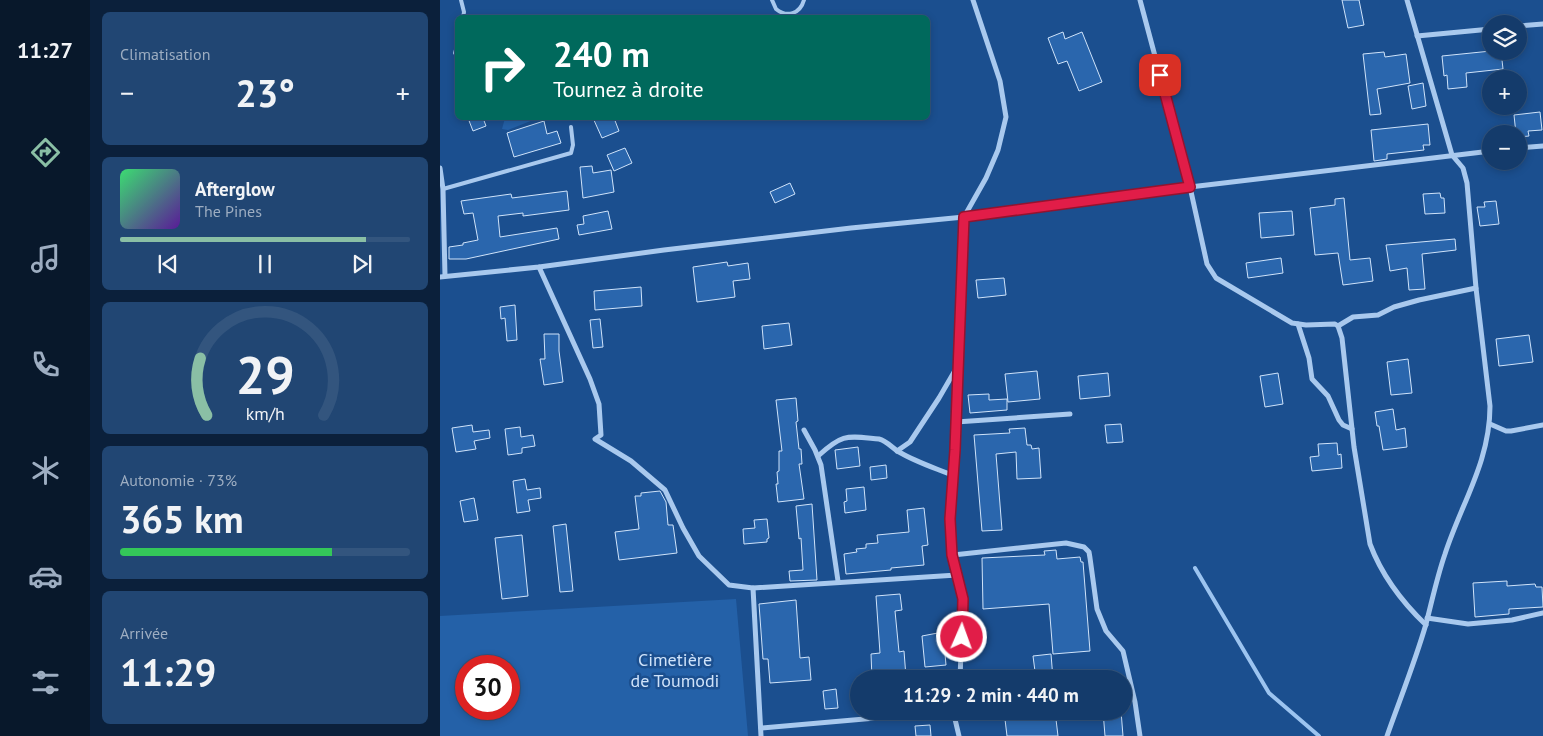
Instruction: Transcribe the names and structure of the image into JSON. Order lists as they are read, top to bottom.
{
  "parks": ["Cimetière de Toumodi"],
  "page": {
    "tabs": "11:27",
    "tile": [
      "Climatisation",
      ["Autonomie · 73%", "365 km"],
      ["Arrivée", "11:29"]
    ],
    "map_buttons": ["+", "−"],
    "turn": ["240 m", "Tournez à droite"],
    "heat": ["−", "23°", "+"],
    "song": ["Afterglow", "The Pines"],
    "limit": "30",
    "trip": "11:29 · 2 min · 440 m",
    "gauge": ["29", "km/h"]
  }
}
